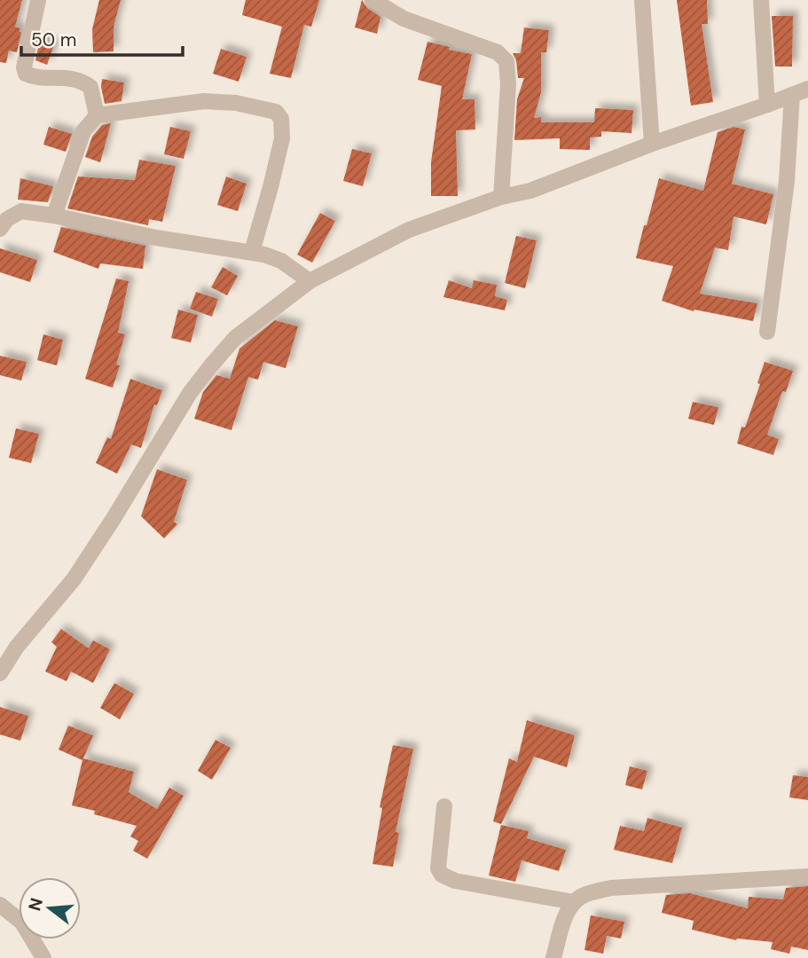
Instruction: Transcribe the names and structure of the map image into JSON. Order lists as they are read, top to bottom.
{
  "scale_bar": "50 m",
  "north": "left"
}
